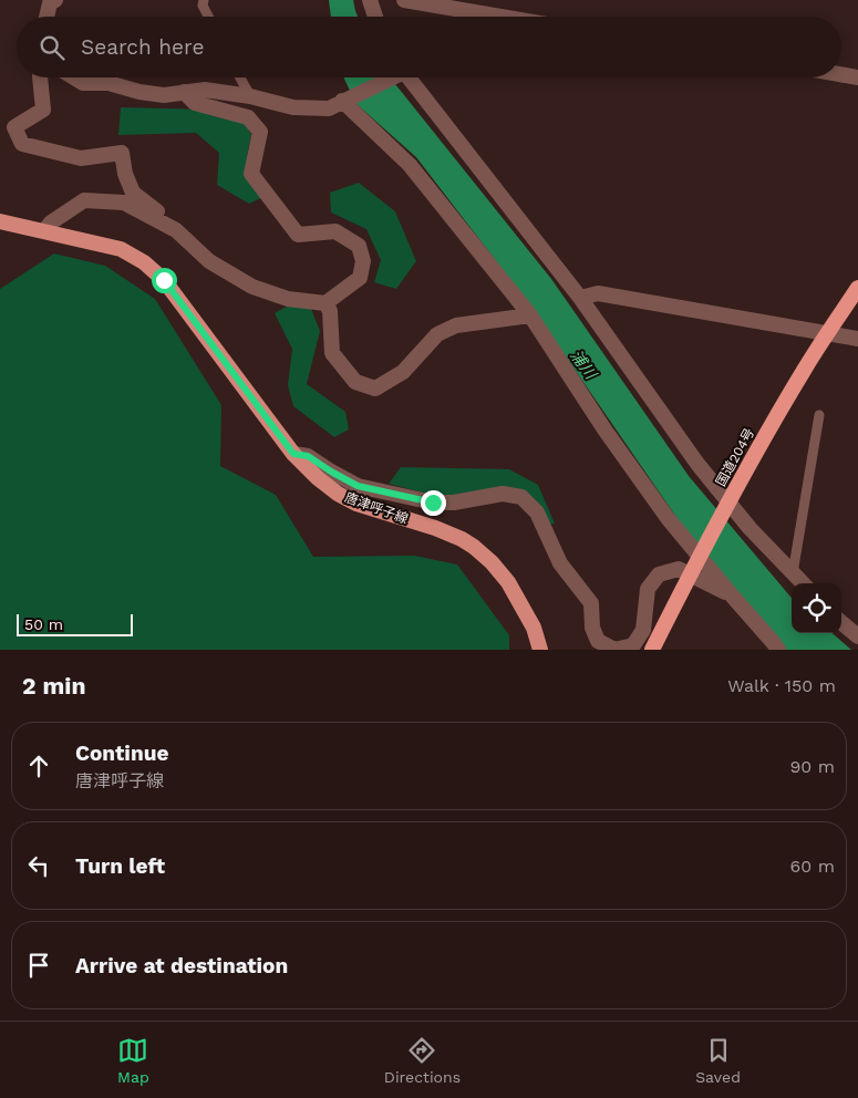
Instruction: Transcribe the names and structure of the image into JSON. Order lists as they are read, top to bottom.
{
  "streets": {
    "highway": ["国道204号"],
    "main road": ["唐津呼子線"]
  },
  "water": ["浦川"],
  "scale_bar": "50 m",
  "page": {
    "search": "Search here",
    "scale": "50 m",
    "heading": ["2 min", "Walk · 150 m"],
    "list": [
      ["Continue", "唐津呼子線", "90 m"],
      ["Turn left", "60 m"],
      "Arrive at destination"
    ],
    "nav": ["Map", "Directions", "Saved"]
  }
}
